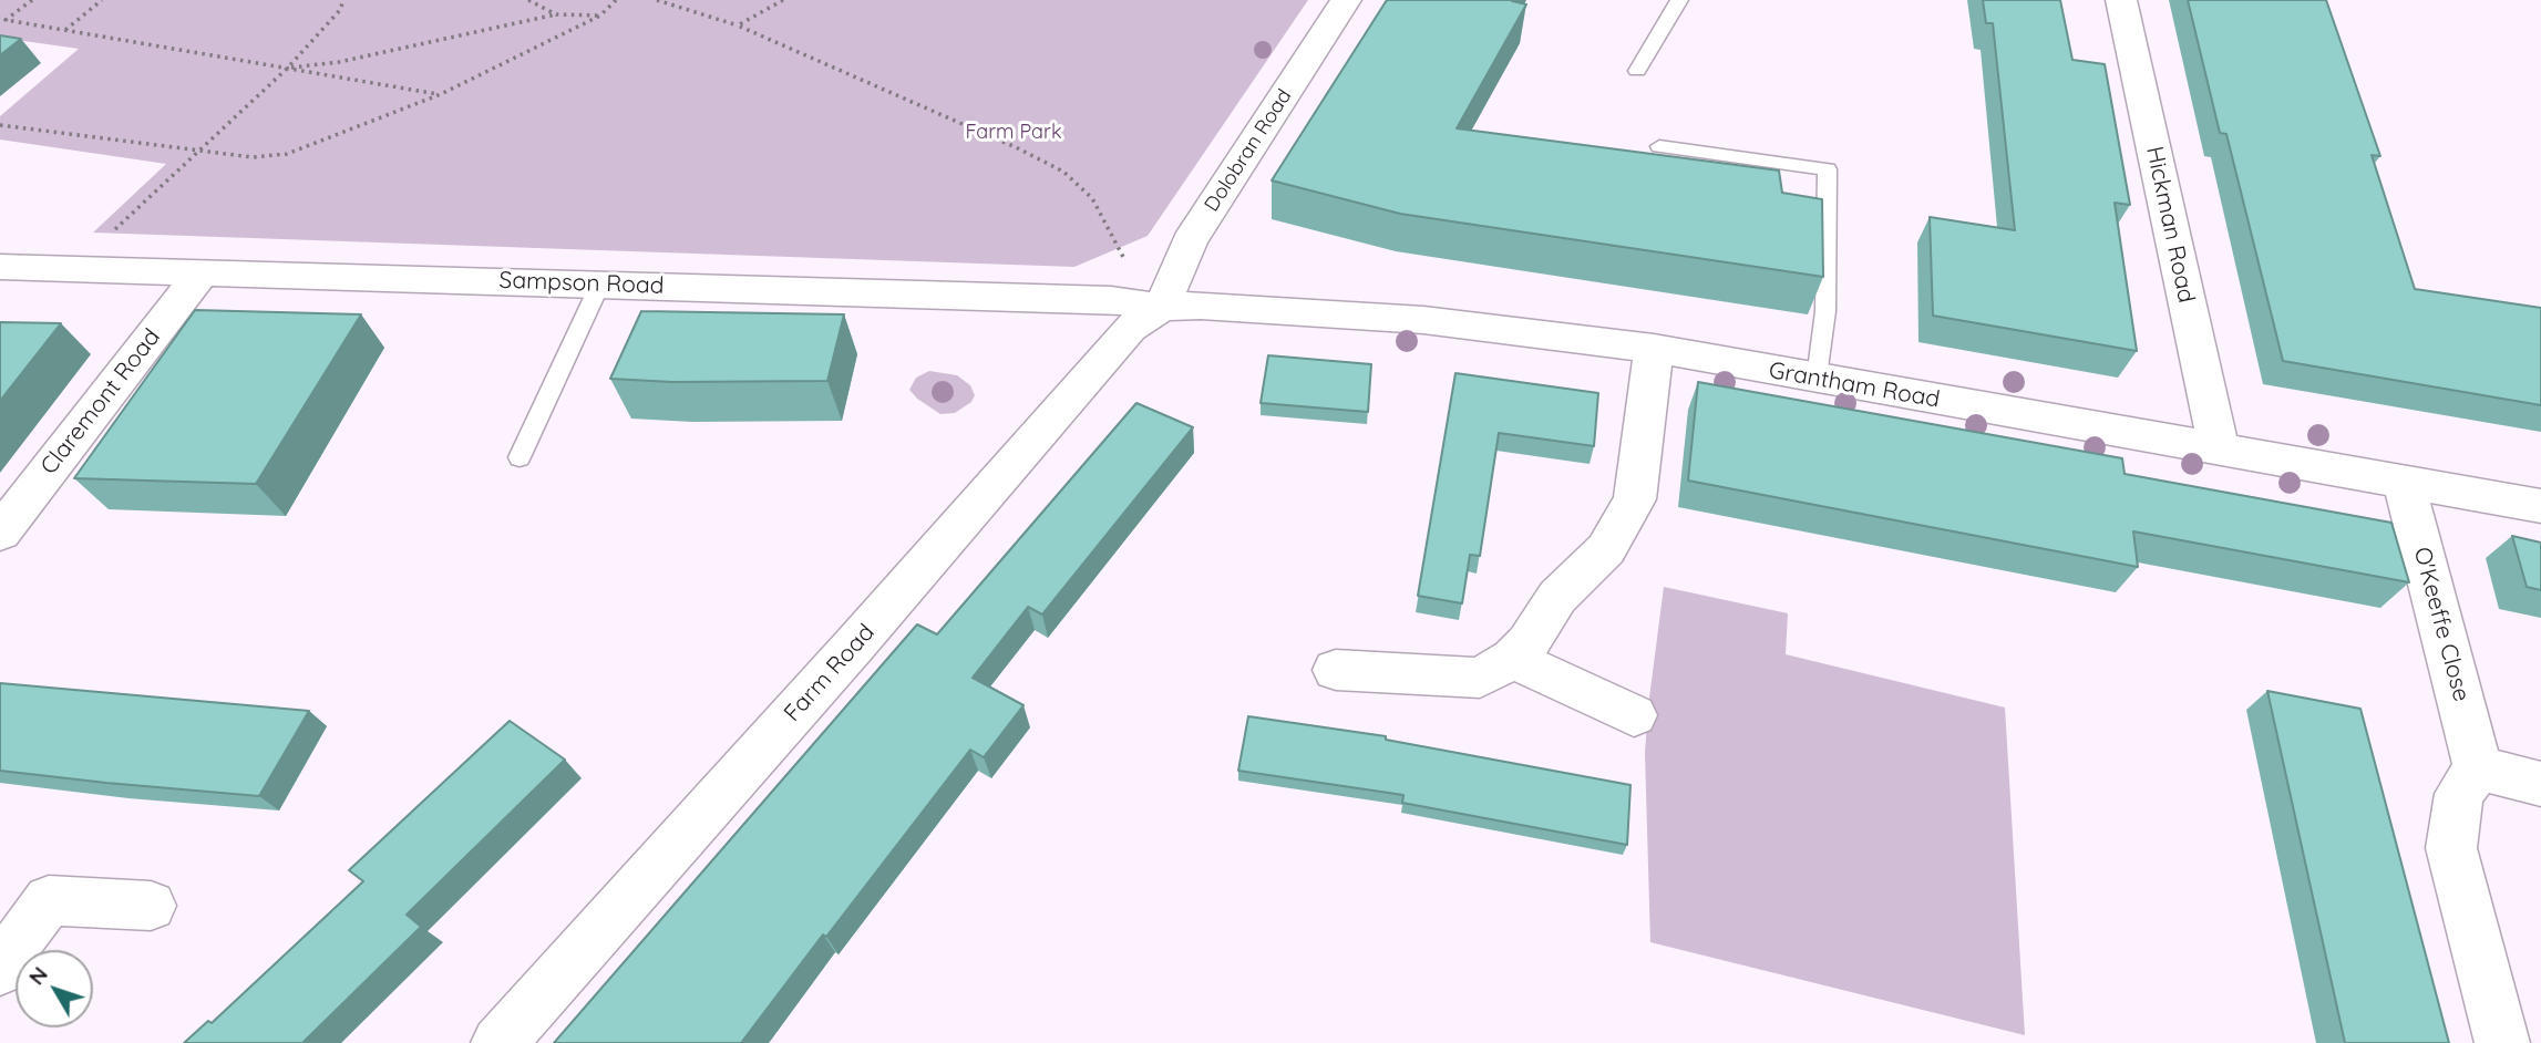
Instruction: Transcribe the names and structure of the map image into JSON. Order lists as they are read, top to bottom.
{
  "streets": {
    "street": [
      "Dolobran Road",
      "Hickman Road",
      "Sampson Road",
      "Grantham Road",
      "Claremont Road",
      "O'Keeffe Close",
      "Farm Road"
    ]
  },
  "crossings": [
    ["Dolobran Road", "Sampson Road"],
    ["Dolobran Road", "Grantham Road"],
    ["Dolobran Road", "Farm Road"],
    ["Hickman Road", "Grantham Road"],
    ["Sampson Road", "Grantham Road"],
    ["Sampson Road", "Claremont Road"],
    ["Sampson Road", "Farm Road"],
    ["Grantham Road", "O'Keeffe Close"],
    ["Grantham Road", "Farm Road"]
  ],
  "parks": ["Farm Park"],
  "north": "top left"
}
